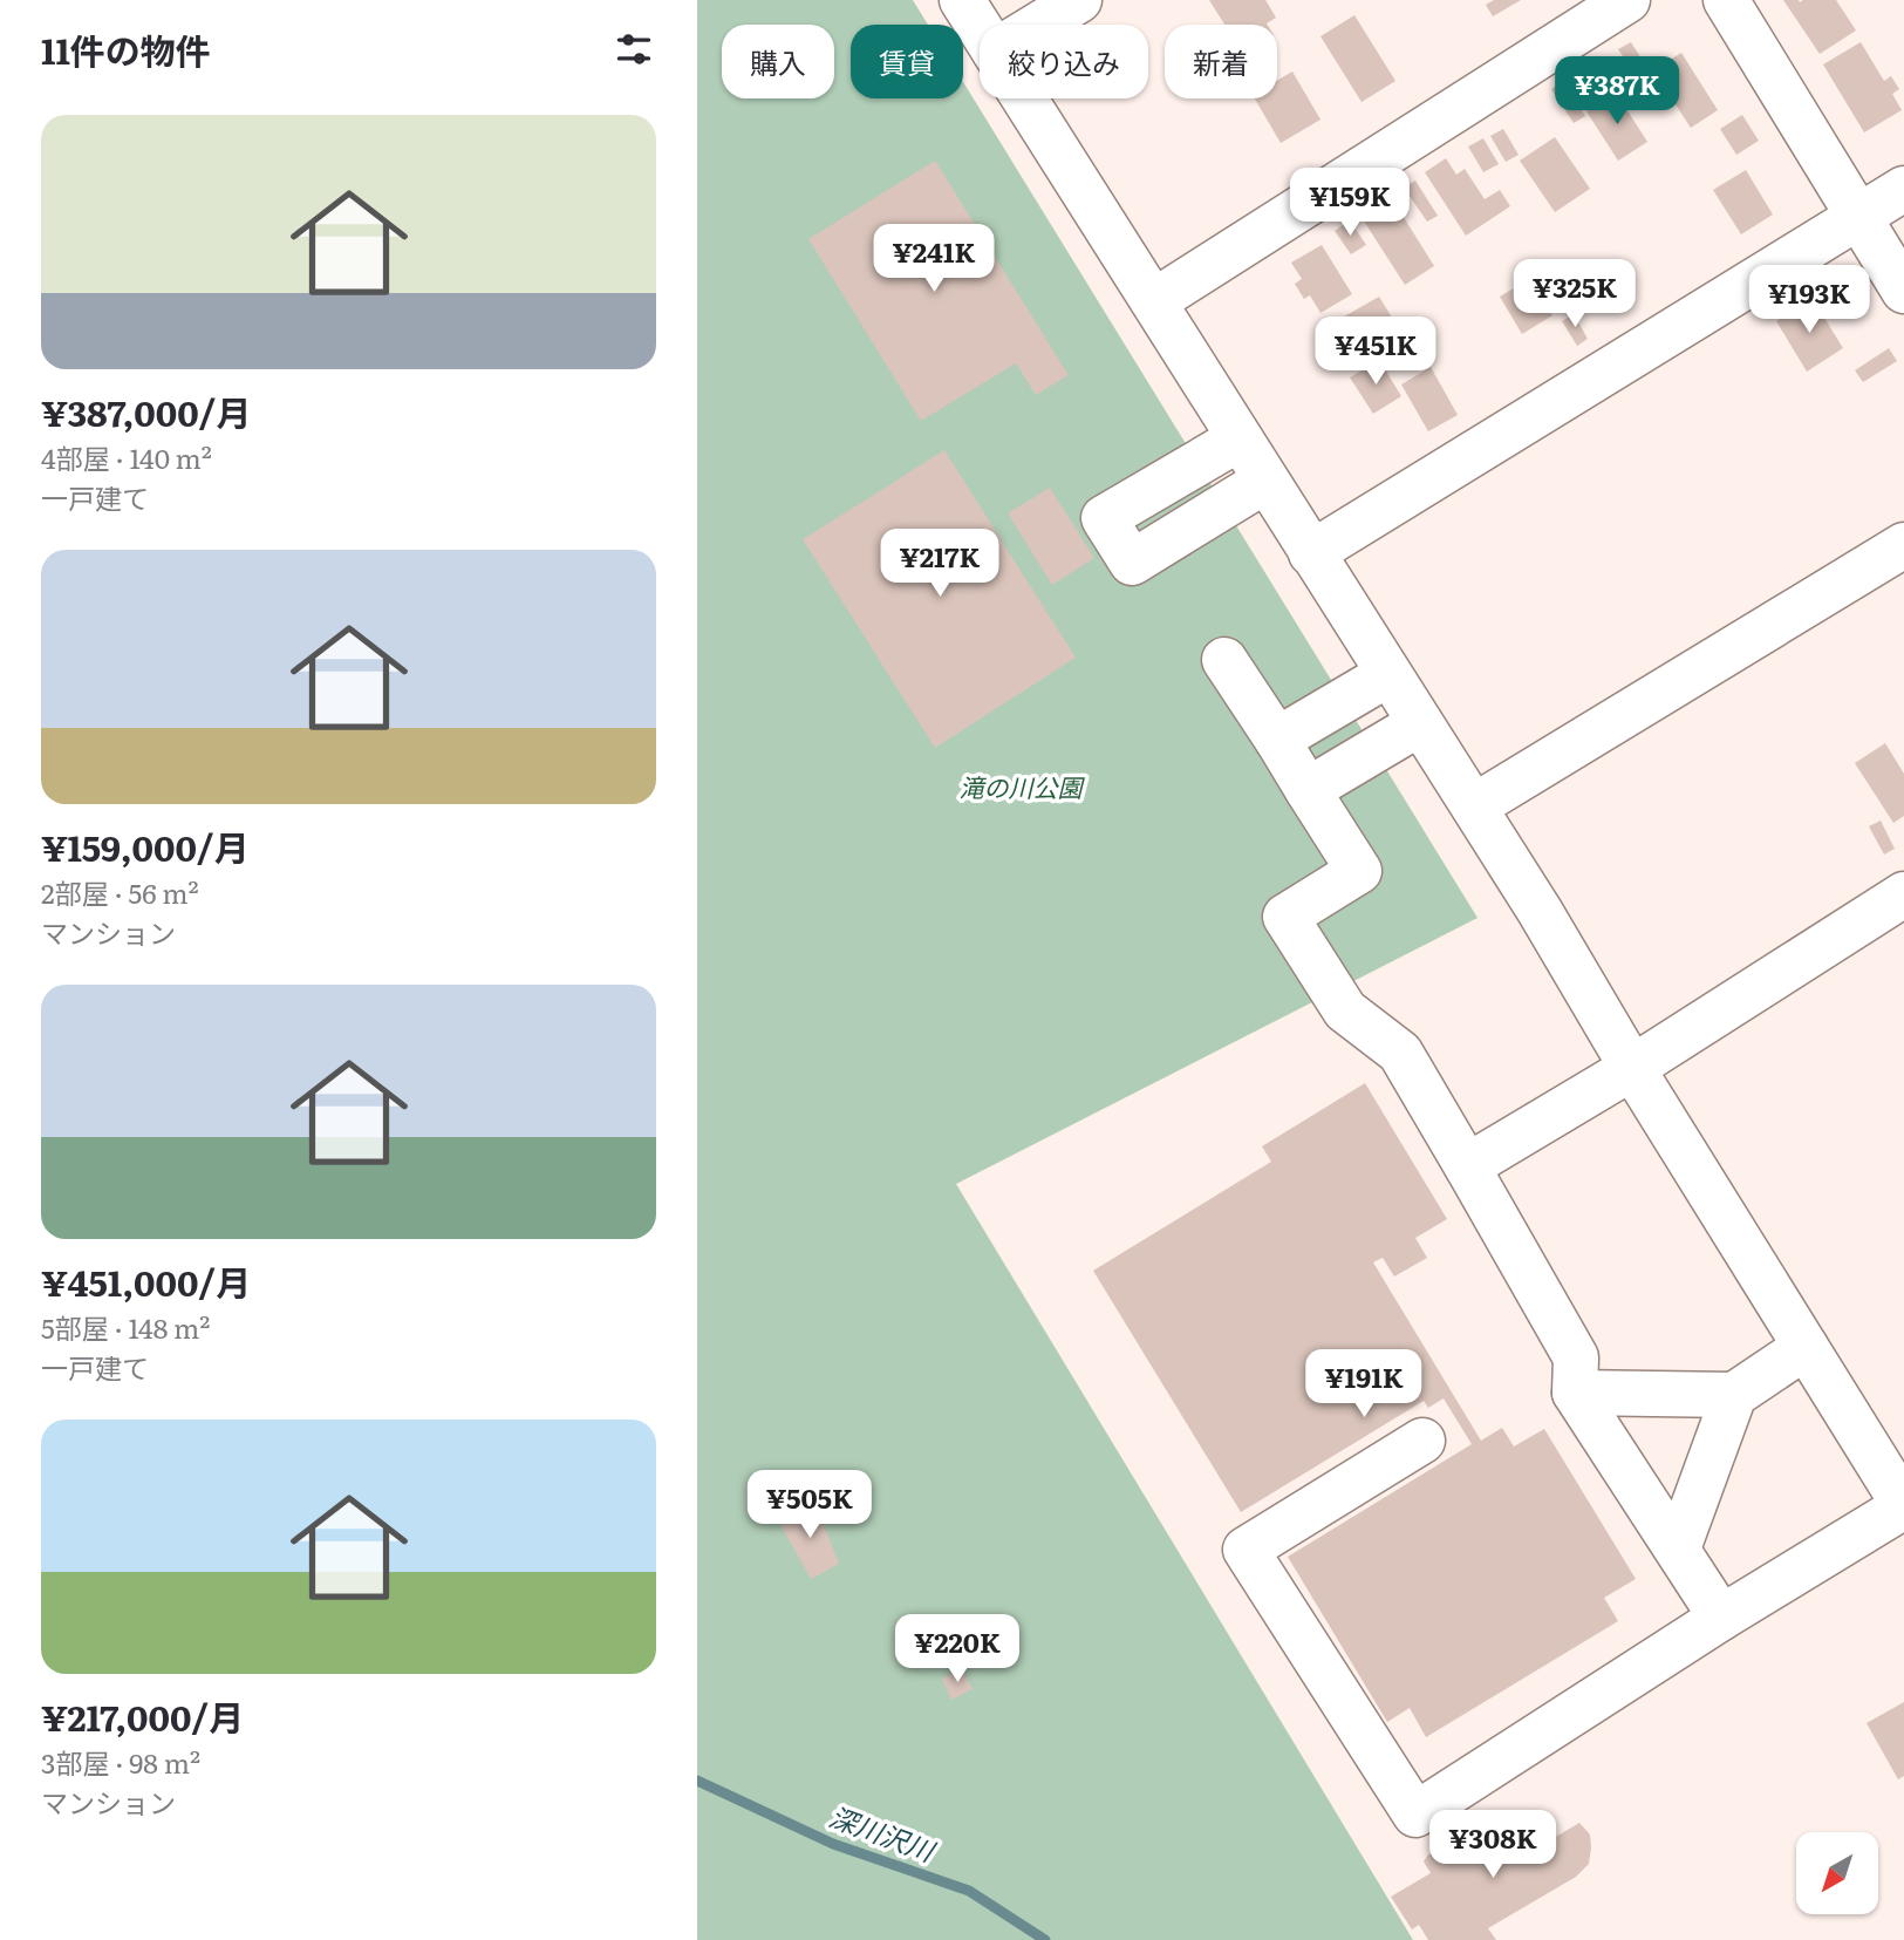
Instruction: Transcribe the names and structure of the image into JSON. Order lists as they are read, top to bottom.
{
  "water": ["深川沢川"],
  "parks": ["滝の川公園"],
  "north": "bottom left",
  "page": {
    "heading": "11件の物件",
    "chip": [
      "購入",
      "賃貸",
      "絞り込み",
      "新着"
    ],
    "price": [
      "¥387K",
      "¥159K",
      "¥241K",
      "¥325K",
      "¥193K",
      "¥451K",
      "¥217K",
      "¥191K",
      "¥505K",
      "¥220K",
      "¥308K"
    ],
    "list": [
      {
        "name": "¥387,000/月",
        "note": "4部屋 · 140 m² · 一戸建て"
      },
      {
        "name": "¥159,000/月",
        "note": "2部屋 · 56 m² · マンション"
      },
      {
        "name": "¥451,000/月",
        "note": "5部屋 · 148 m² · 一戸建て"
      },
      {
        "name": "¥217,000/月",
        "note": "3部屋 · 98 m² · マンション"
      }
    ]
  }
}
